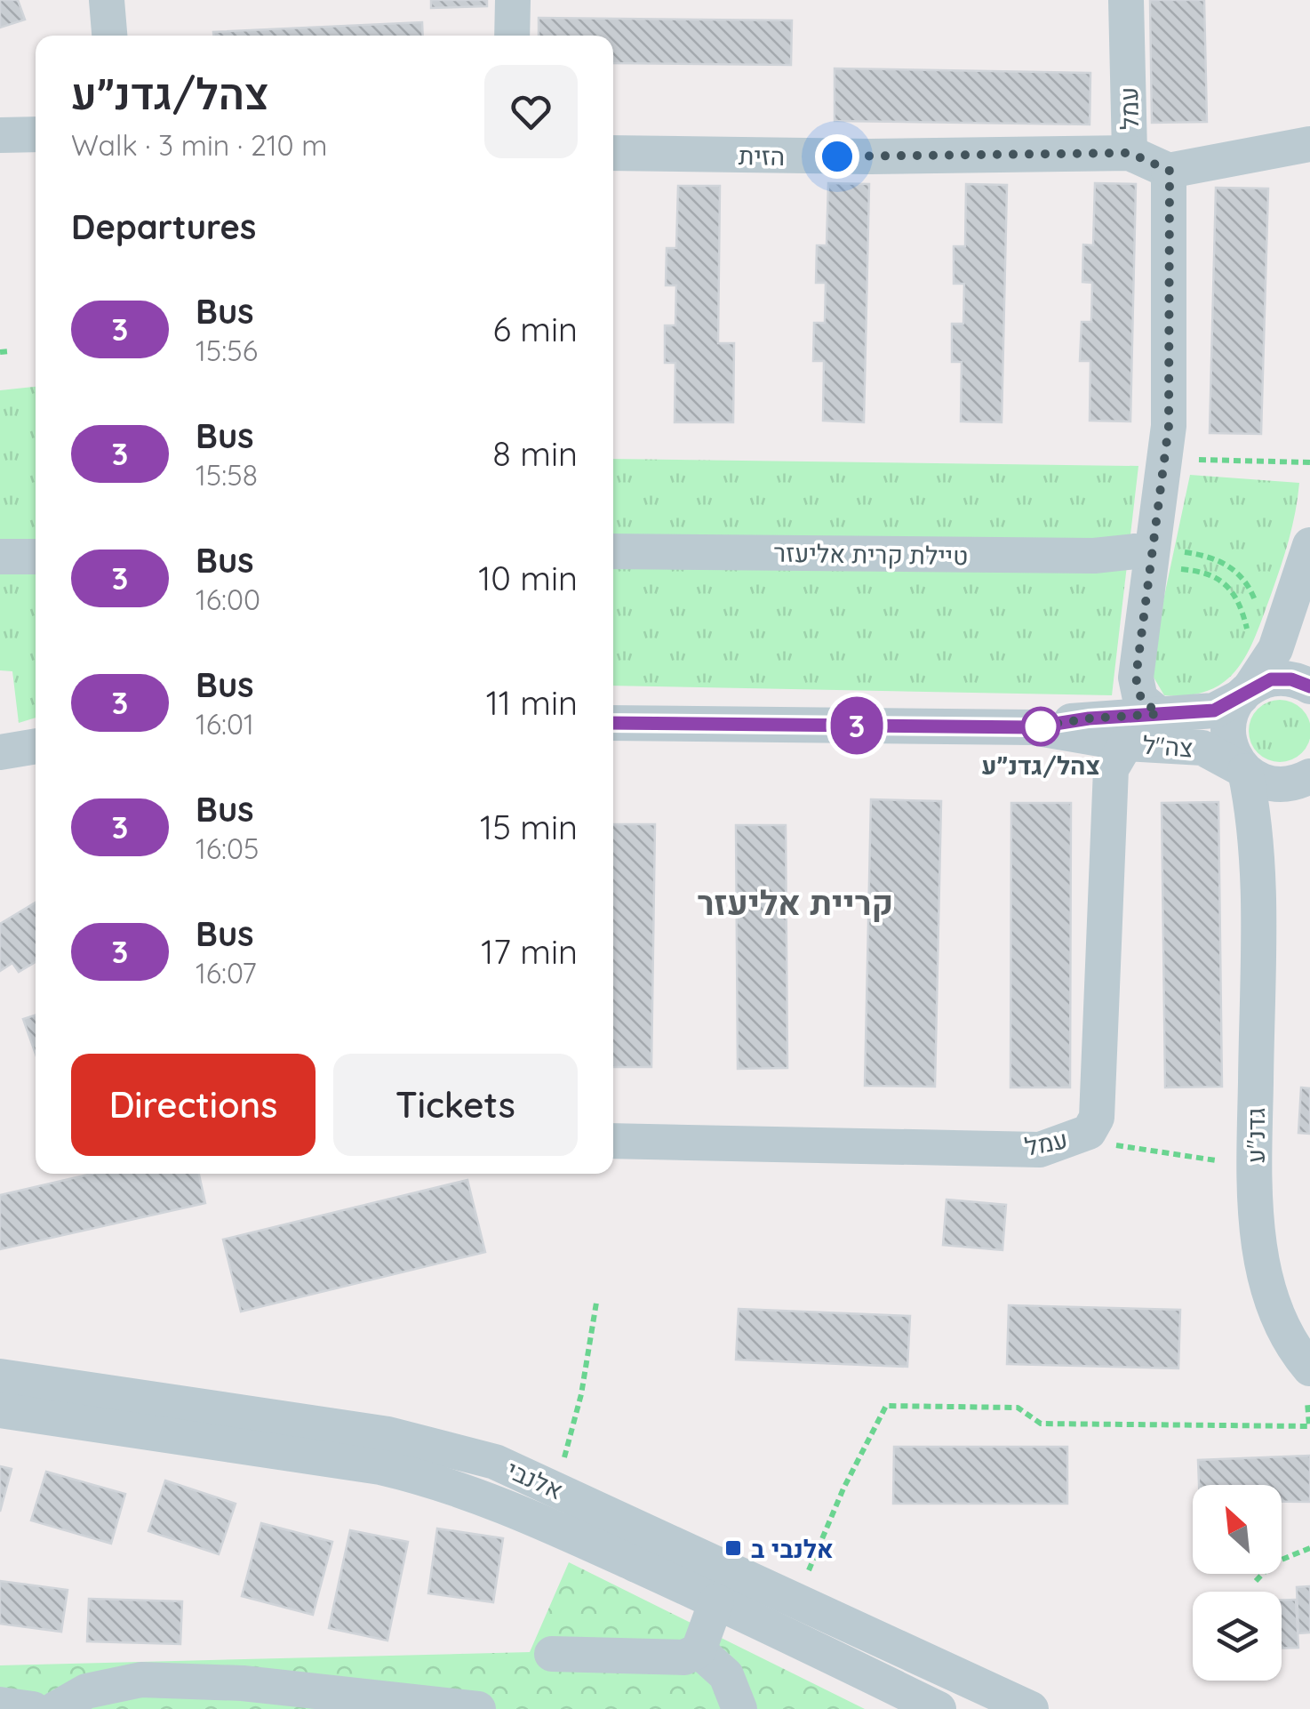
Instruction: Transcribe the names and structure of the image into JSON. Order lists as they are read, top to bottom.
{
  "streets": {
    "street": [
      "עמל",
      "הזית",
      "טיילת קרית אליעזר",
      "צה\"ל",
      "גדנ\"ע",
      "אלנבי"
    ]
  },
  "crossings": [
    ["עמל", "הזית"],
    ["עמל", "צה\"ל"],
    ["צה\"ל", "גדנ\"ע"]
  ],
  "districts": ["קריית אליעזר"],
  "places": {
    "other": ["צהל/גדנ״ע"],
    "transit": ["אלנבי ב"]
  },
  "lines": ["bus line 3"],
  "north": "top left",
  "page": {
    "on_map": "3",
    "heading": [
      ["צהל/גדנ״ע", "Walk · 3 min · 210 m"],
      "Departures"
    ],
    "list": [
      {
        "mark": "3",
        "name": "Bus",
        "note": "15:56",
        "value": "6 min"
      },
      {
        "mark": "3",
        "name": "Bus",
        "note": "15:58",
        "value": "8 min"
      },
      {
        "mark": "3",
        "name": "Bus",
        "note": "16:00",
        "value": "10 min"
      },
      {
        "mark": "3",
        "name": "Bus",
        "note": "16:01",
        "value": "11 min"
      },
      {
        "mark": "3",
        "name": "Bus",
        "note": "16:05",
        "value": "15 min"
      },
      {
        "mark": "3",
        "name": "Bus",
        "note": "16:07",
        "value": "17 min"
      }
    ],
    "buttons": ["Directions", "Tickets"]
  }
}
